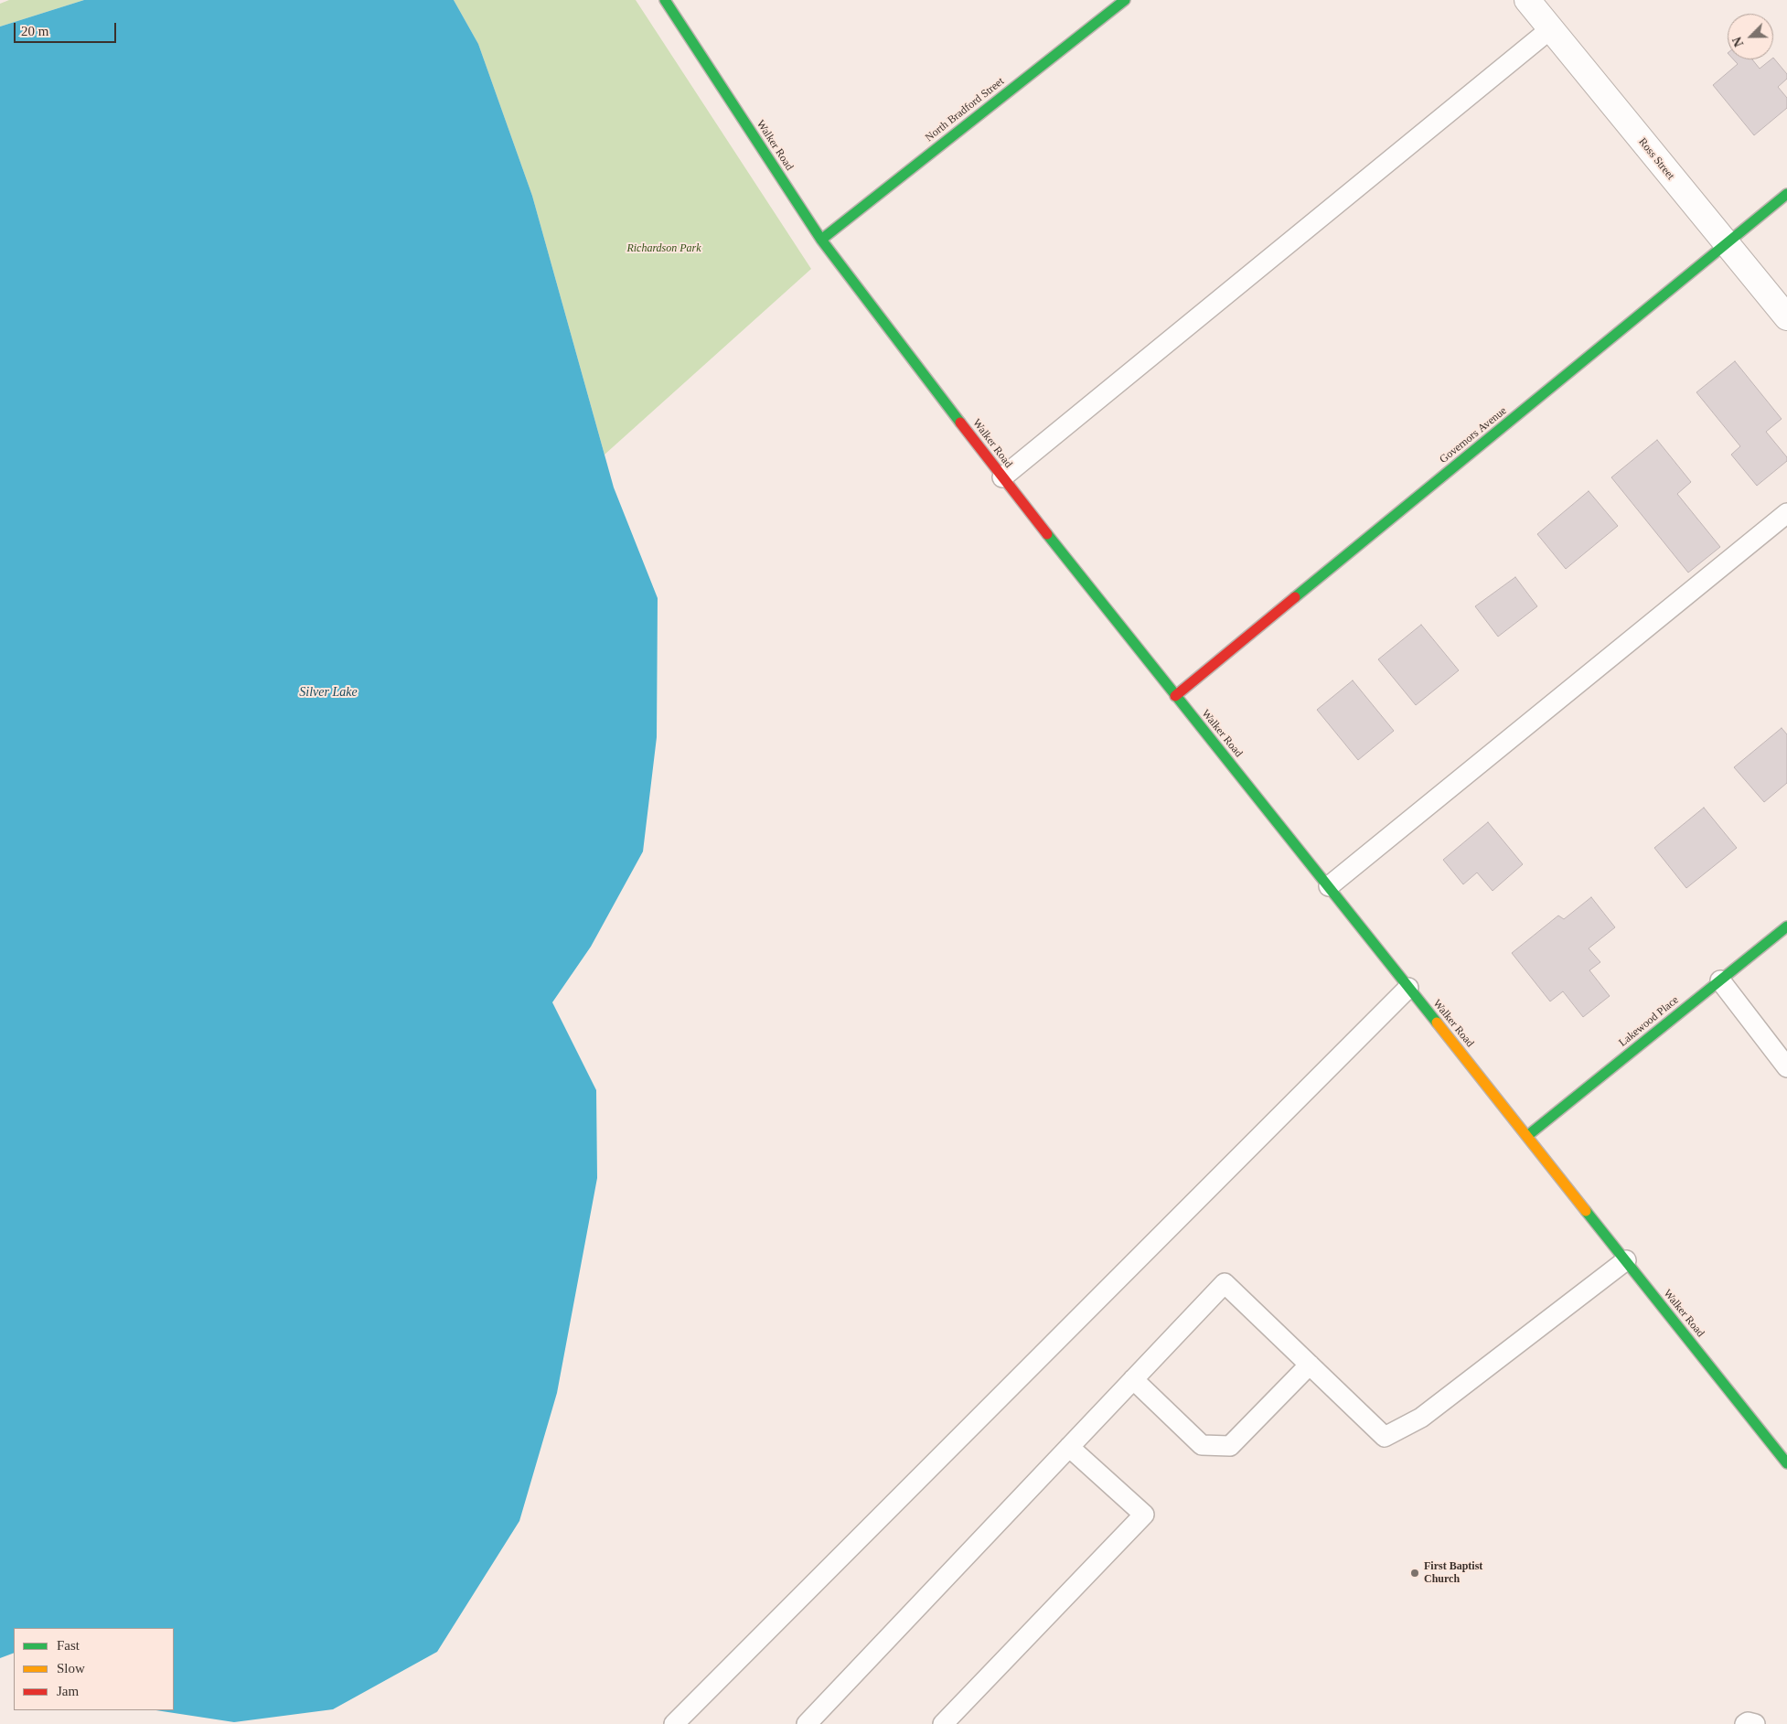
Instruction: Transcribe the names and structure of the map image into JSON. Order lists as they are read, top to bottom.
{
  "streets": {
    "street": [
      "North Bradford Street",
      "Walker Road",
      "Ross Street",
      "Governors Avenue",
      "Lakewood Place"
    ]
  },
  "crossings": [
    ["North Bradford Street", "Walker Road"],
    ["Walker Road", "Governors Avenue"],
    ["Walker Road", "Lakewood Place"],
    ["Ross Street", "Governors Avenue"]
  ],
  "water": ["Silver Lake"],
  "parks": ["Richardson Park"],
  "places": ["First Baptist Church"],
  "legend": ["Fast", "Slow", "Jam"],
  "scale_bar": "20 m",
  "north": "bottom left"
}
